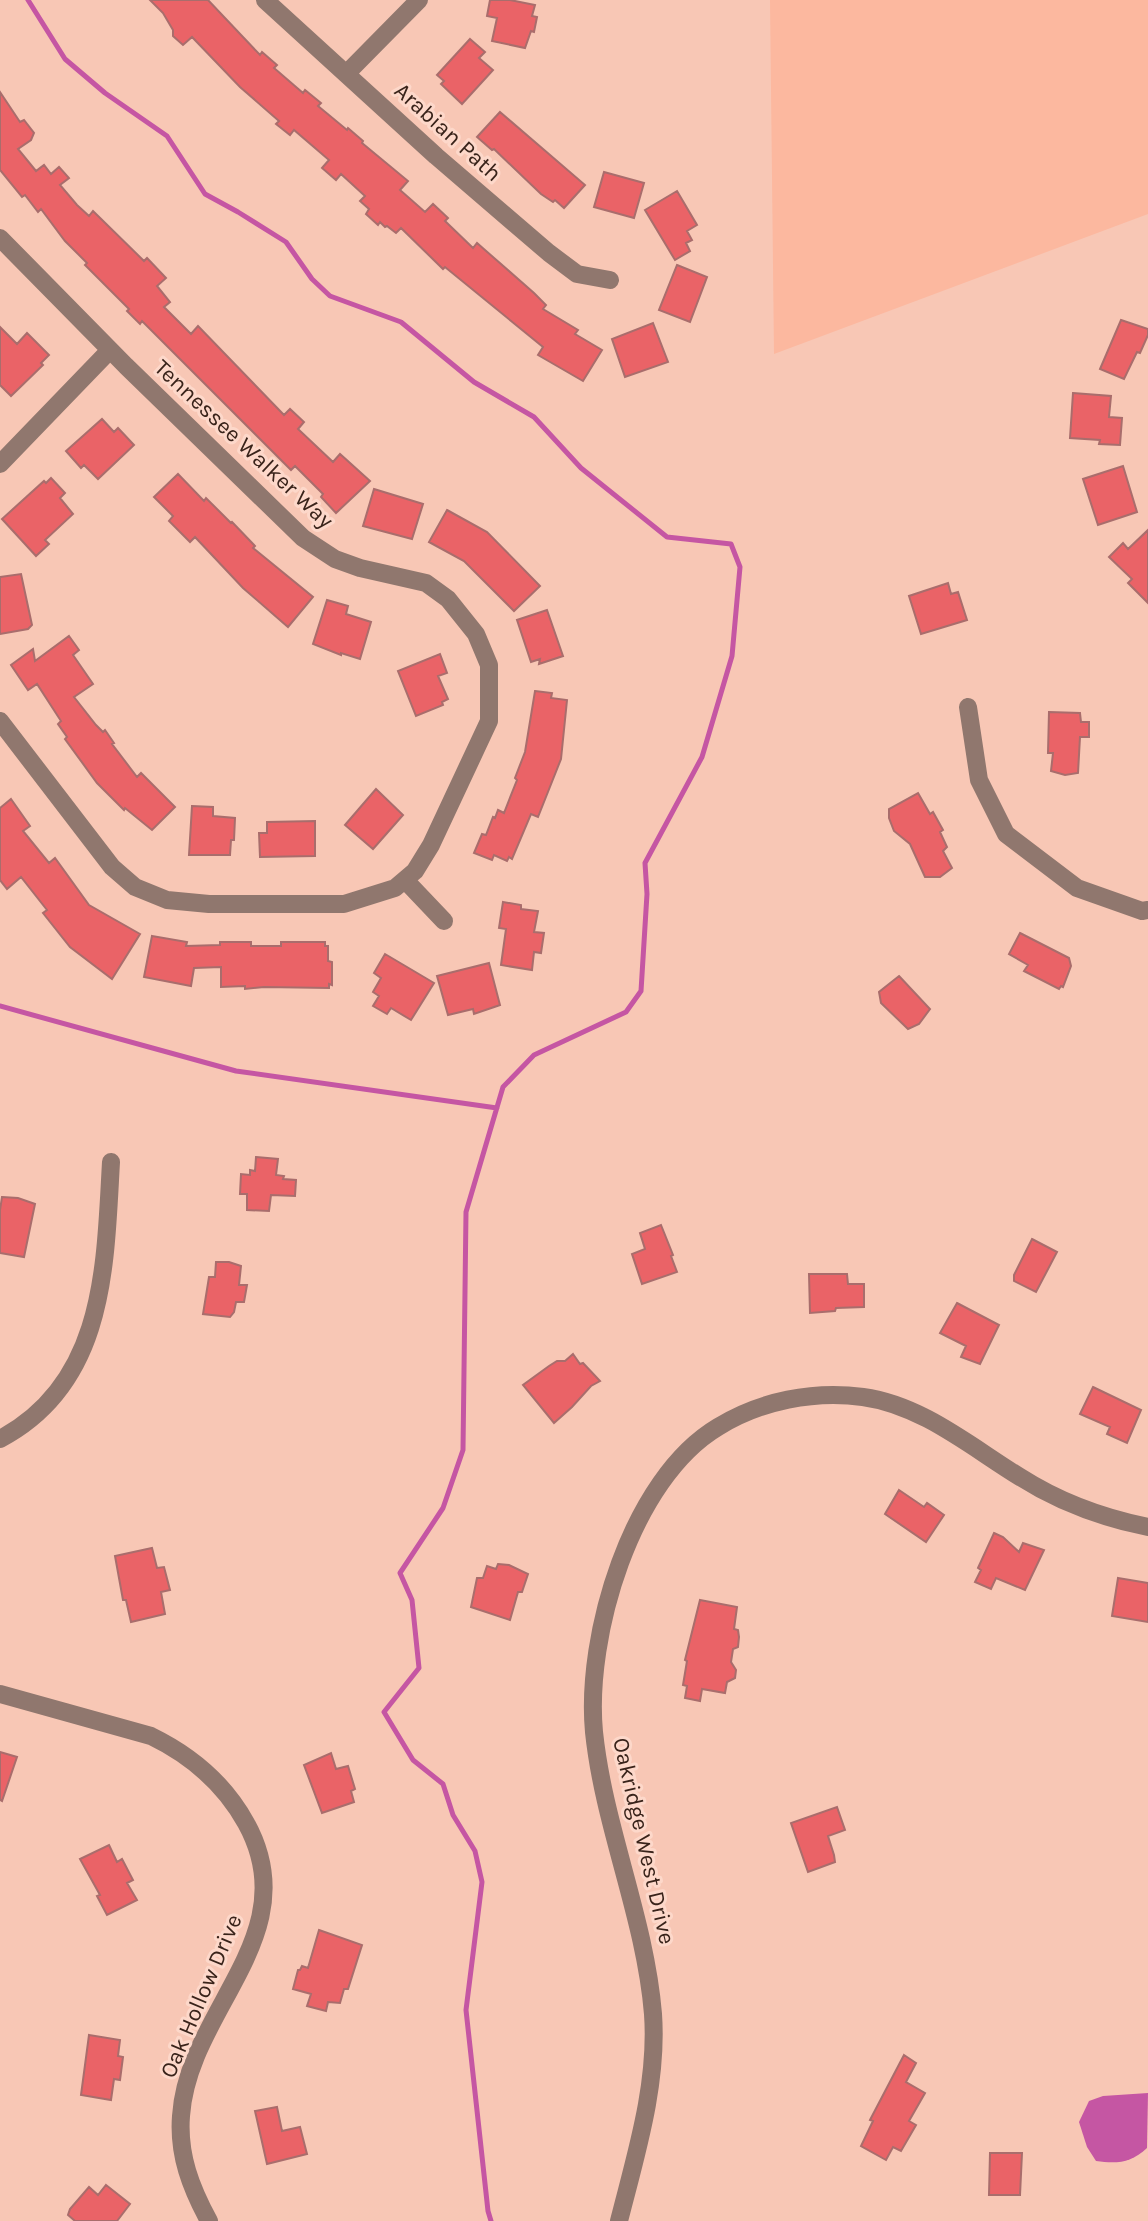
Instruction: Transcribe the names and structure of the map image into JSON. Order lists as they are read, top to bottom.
{
  "streets": {
    "street": [
      "Arabian Path",
      "Tennessee Walker Way",
      "Oakridge West Drive",
      "Oak Hollow Drive"
    ]
  }
}
